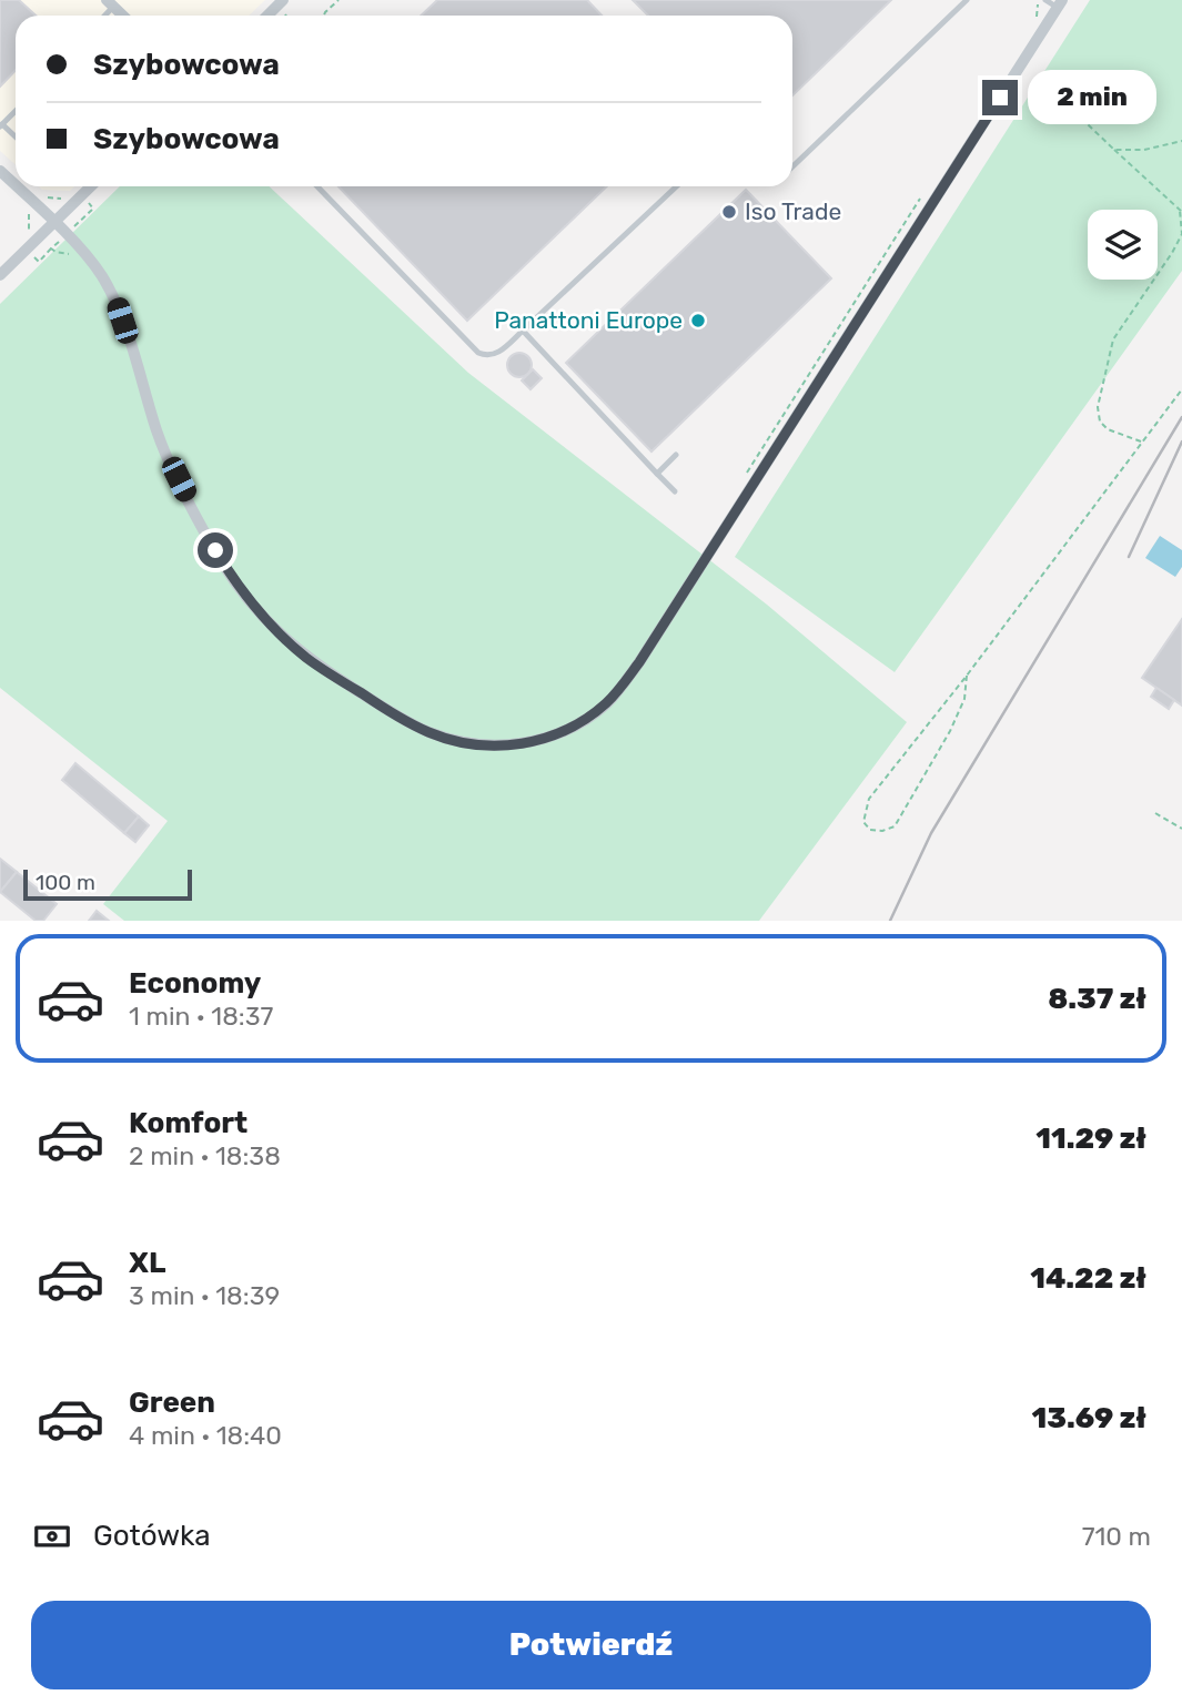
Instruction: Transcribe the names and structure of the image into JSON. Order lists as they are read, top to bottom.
{
  "places": ["Iso Trade", "Panattoni Europe"],
  "scale_bar": "100 m",
  "page": {
    "banner": ["Szybowcowa", "Szybowcowa"],
    "bubble": "2 min",
    "scale": "100 m",
    "list": [
      {
        "name": "Economy",
        "note": "1 min · 18:37",
        "value": "8.37 zł"
      },
      {
        "name": "Komfort",
        "note": "2 min · 18:38",
        "value": "11.29 zł"
      },
      {
        "name": "XL",
        "note": "3 min · 18:39",
        "value": "14.22 zł"
      },
      {
        "name": "Green",
        "note": "4 min · 18:40",
        "value": "13.69 zł"
      }
    ],
    "pay": ["Gotówka", "710 m"],
    "buttons": "Potwierdź"
  }
}
